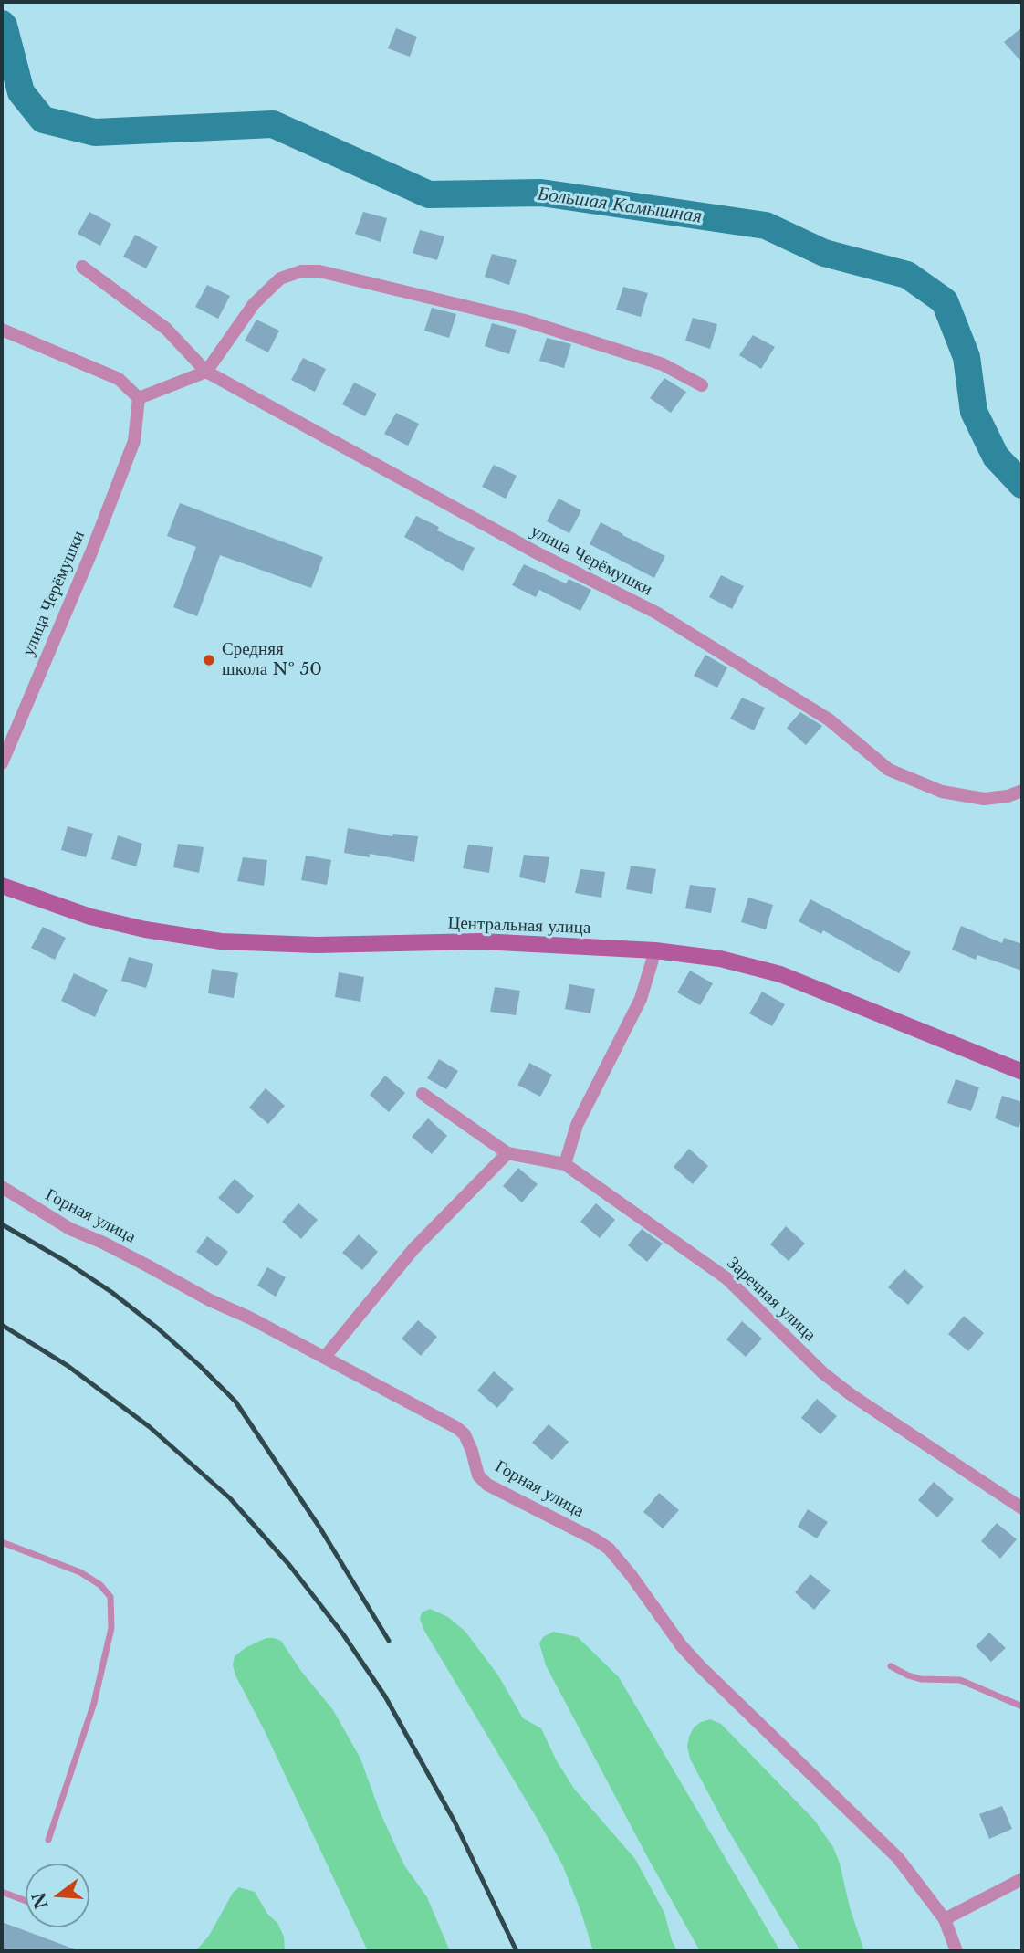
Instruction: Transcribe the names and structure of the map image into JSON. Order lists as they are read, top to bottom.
{
  "streets": {
    "street": [
      "улица Черёмушки",
      "Центральная улица",
      "Горная улица",
      "Заречная улица"
    ]
  },
  "water": ["Большая Камышная"],
  "places": ["Средняя школа № 50"],
  "north": "left"
}
